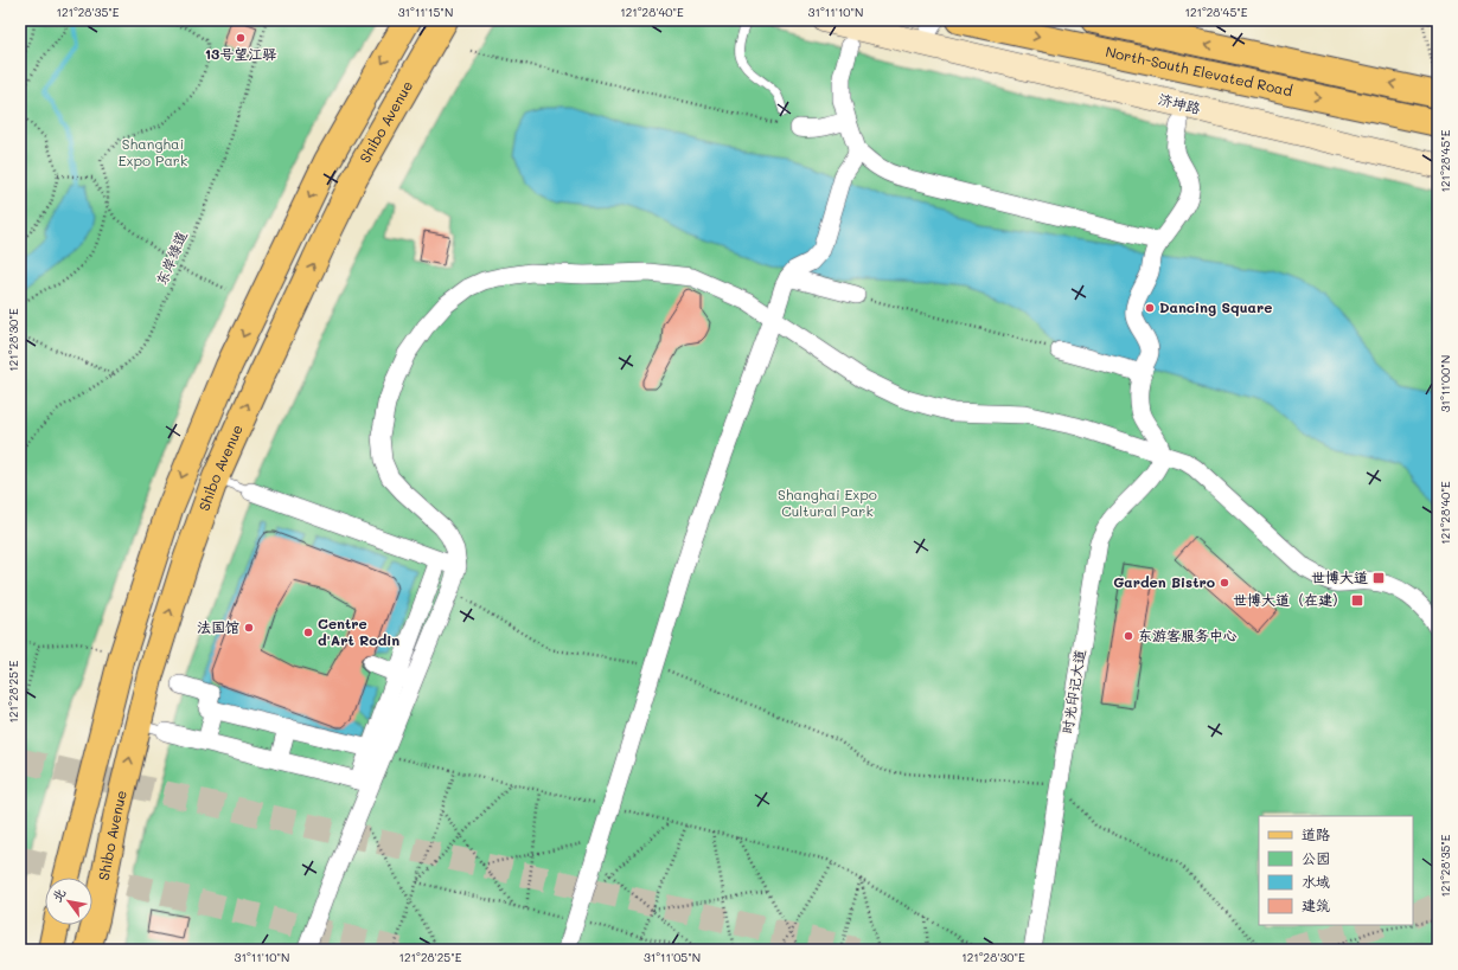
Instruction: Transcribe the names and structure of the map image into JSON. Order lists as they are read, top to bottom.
{
  "streets": {
    "main road": ["North-South Elevated Road", "Shibo Avenue"],
    "street": ["济坤路", "时光印记大道"],
    "path": ["东岸绿道"]
  },
  "parks": ["Shanghai Expo Park", "Shanghai Expo Cultural Park"],
  "places": {
    "other": [
      "13号望江驿",
      "Dancing Square",
      "Garden Bistro",
      "法国馆",
      "Centre d'Art Rodin",
      "东游客服务中心"
    ],
    "transit": ["世博大道", "世博大道（在建）"]
  },
  "legend": [
    "道路",
    "公园",
    "水域",
    "建筑"
  ],
  "north": "top left",
  "coordinates": [
    "121°28'35\"E",
    "31°11'15\"N",
    "121°28'40\"E",
    "31°11'10\"N",
    "121°28'45\"E",
    "121°28'30\"E",
    "31°11'00\"N",
    "121°28'25\"E",
    "31°11'05\"N"
  ]
}
